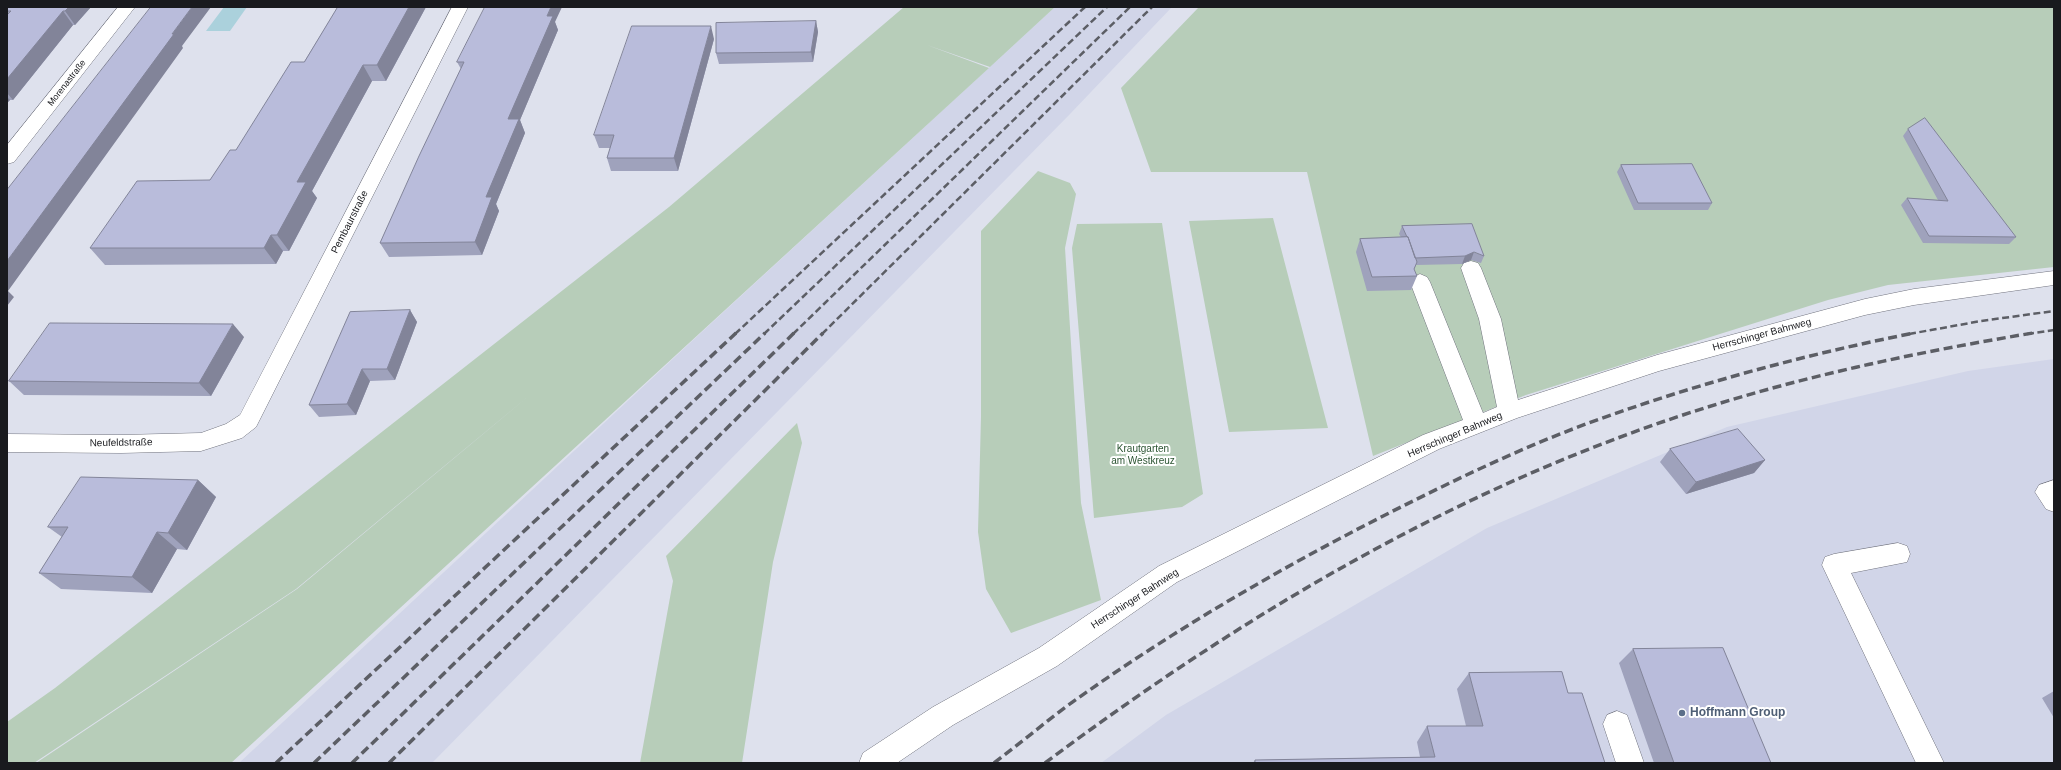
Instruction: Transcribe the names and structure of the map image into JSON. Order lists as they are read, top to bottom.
{
  "streets": {
    "street": [
      "Morenastraße",
      "Pembaurstraße",
      "Herrschinger Bahnweg",
      "Neufeldstraße"
    ]
  },
  "crossings": [
    ["Pembaurstraße", "Neufeldstraße"]
  ],
  "parks": ["Krautgarten am Westkreuz"],
  "places": ["Hoffmann Group"]
}
